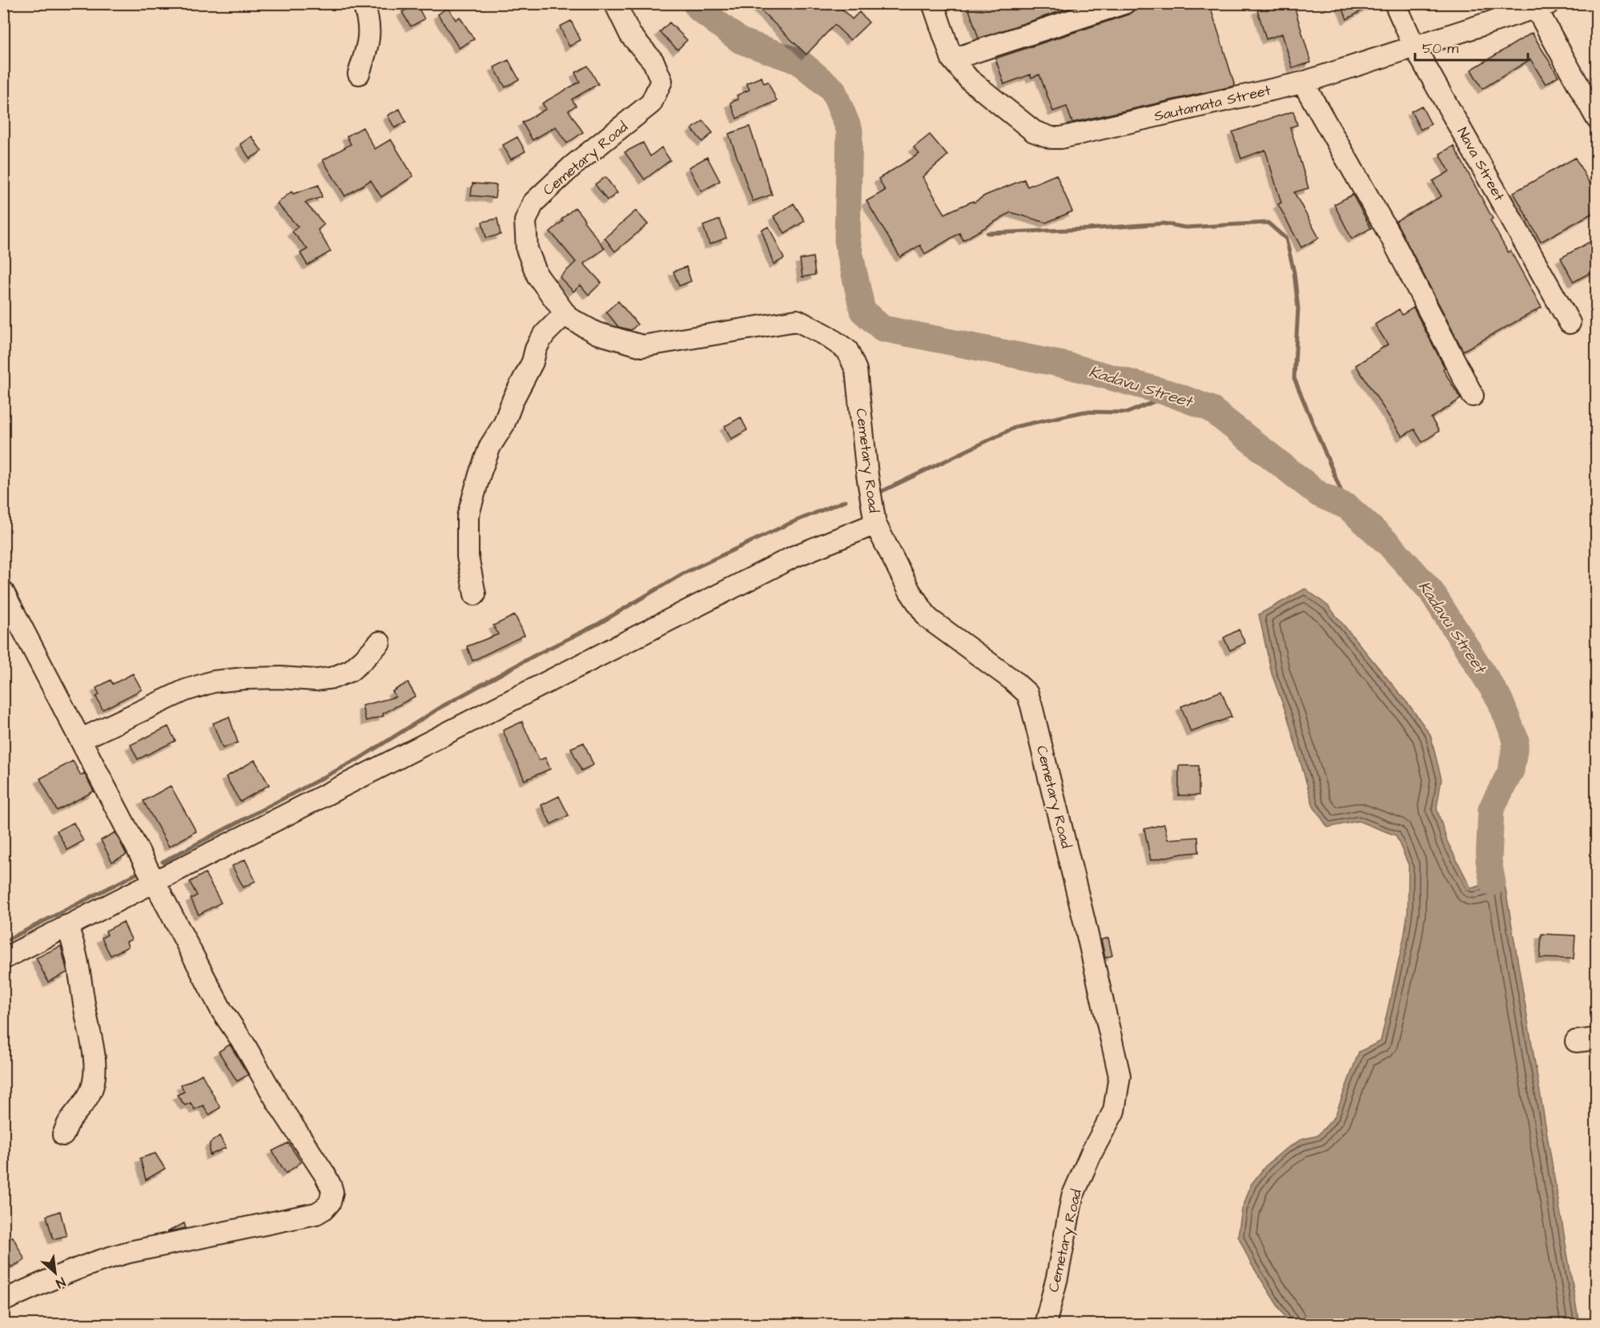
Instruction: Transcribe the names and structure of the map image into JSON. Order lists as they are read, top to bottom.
{
  "streets": {
    "street": ["Sautamata Street", "Cemetary Road", "Nava Street"]
  },
  "crossings": [
    ["Sautamata Street", "Nava Street"]
  ],
  "water": ["Kadavu Street"],
  "scale_bar": "50 m",
  "north": "bottom right"
}
